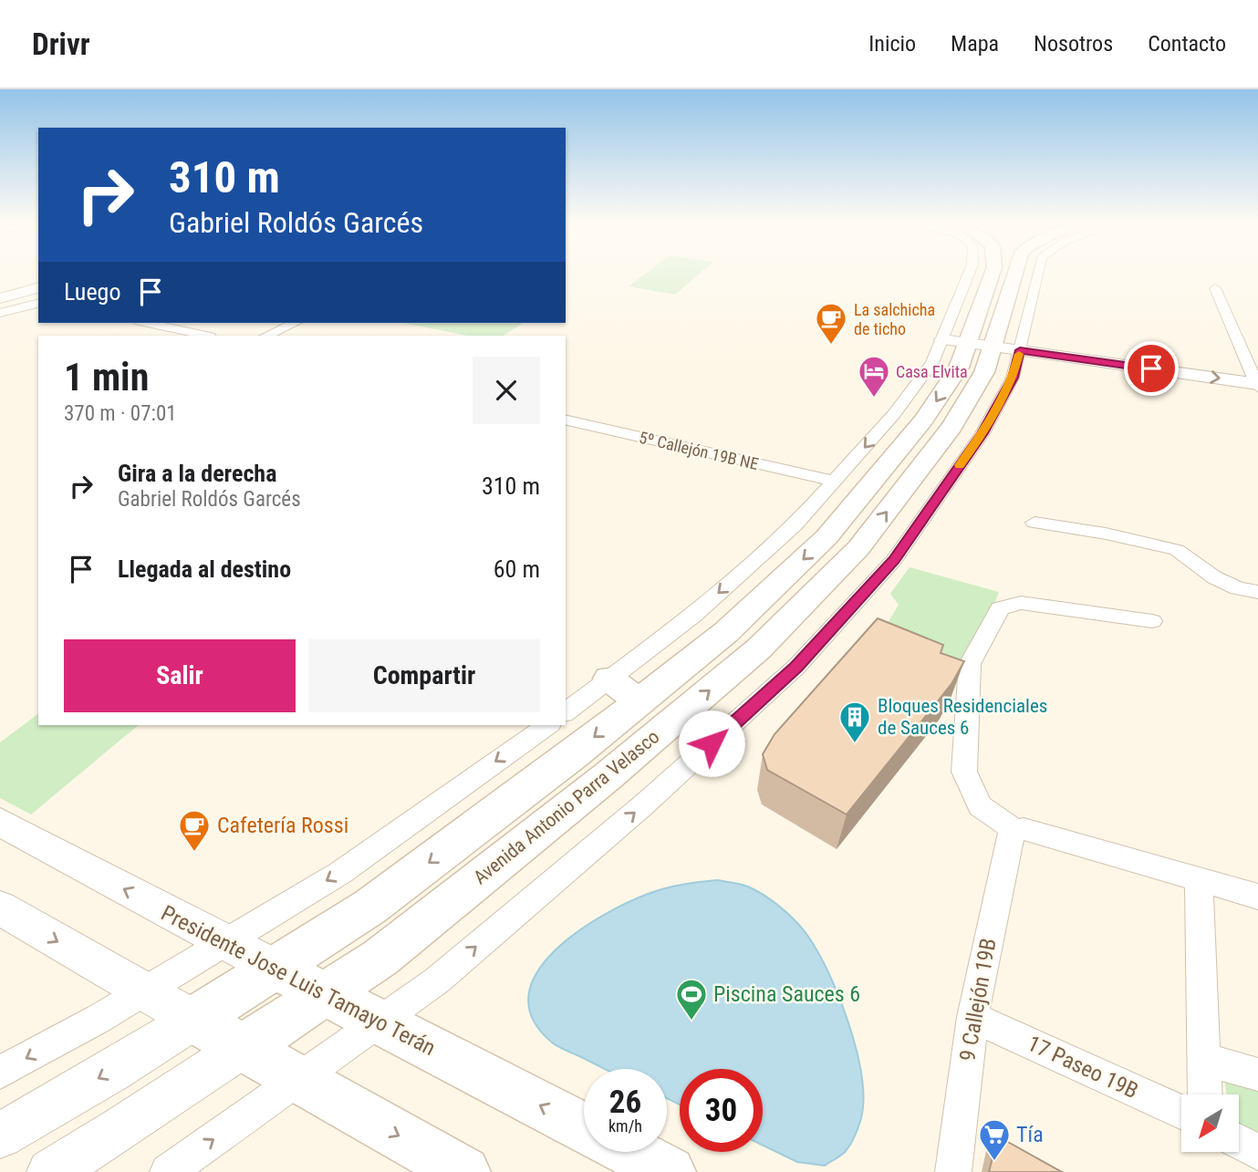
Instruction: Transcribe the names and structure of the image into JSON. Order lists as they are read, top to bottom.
{
  "streets": {
    "main road": ["Avenida Antonio Parra Velasco", "Presidente Jose Luis Tamayo Terán"],
    "street": ["5º Callejón 19B NE", "9 Callejón 19B", "17 Paseo 19B"]
  },
  "crossings": [
    ["5º Callejón 19B NE", "Avenida Antonio Parra Velasco"],
    ["Avenida Antonio Parra Velasco", "Presidente Jose Luis Tamayo Terán"],
    ["9 Callejón 19B", "17 Paseo 19B"]
  ],
  "one_way": ["Presidente Jose Luis Tamayo Terán"],
  "places": {
    "cafe": ["La salchicha de ticho", "Cafetería Rossi"],
    "hotel": ["Casa Elvita"],
    "building": ["Bloques Residenciales de Sauces 6"],
    "sports": ["Piscina Sauces 6"],
    "supermarket": ["Tía"]
  },
  "north": "bottom left",
  "page": {
    "header": "Drivr",
    "nav": [
      "Inicio",
      "Mapa",
      "Nosotros",
      "Contacto"
    ],
    "turn": ["310 m", "Gabriel Roldós Garcés"],
    "then": "Luego",
    "heading": ["1 min", "370 m · 07:01"],
    "list": [
      {
        "name": "Gira a la derecha",
        "note": "Gabriel Roldós Garcés",
        "value": "310 m"
      },
      {
        "name": "Llegada al destino",
        "value": "60 m"
      }
    ],
    "buttons": ["Salir", "Compartir"],
    "speed": "26 km/h",
    "limit": "30"
  }
}
